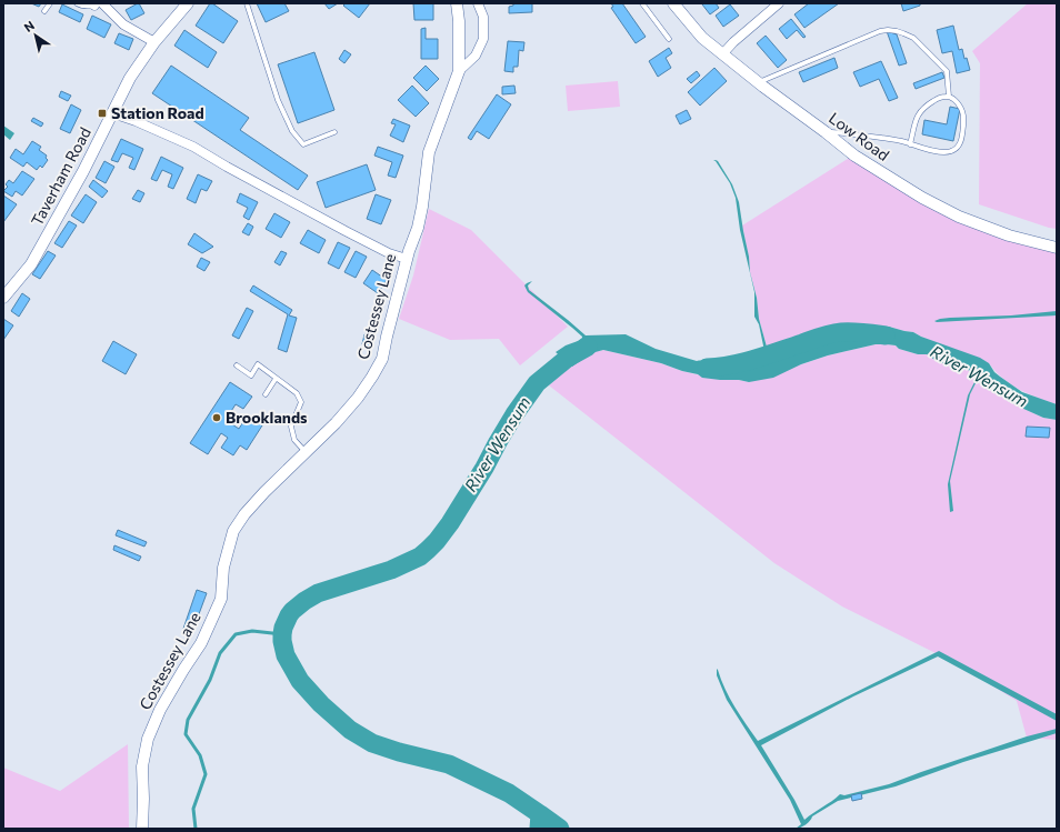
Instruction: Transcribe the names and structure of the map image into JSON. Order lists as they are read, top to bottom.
{
  "streets": {
    "street": ["Low Road", "Taverham Road", "Costessey Lane"]
  },
  "water": ["River Wensum"],
  "places": {
    "transit": ["Station Road"],
    "other": ["Brooklands"]
  },
  "north": "top left"
}
